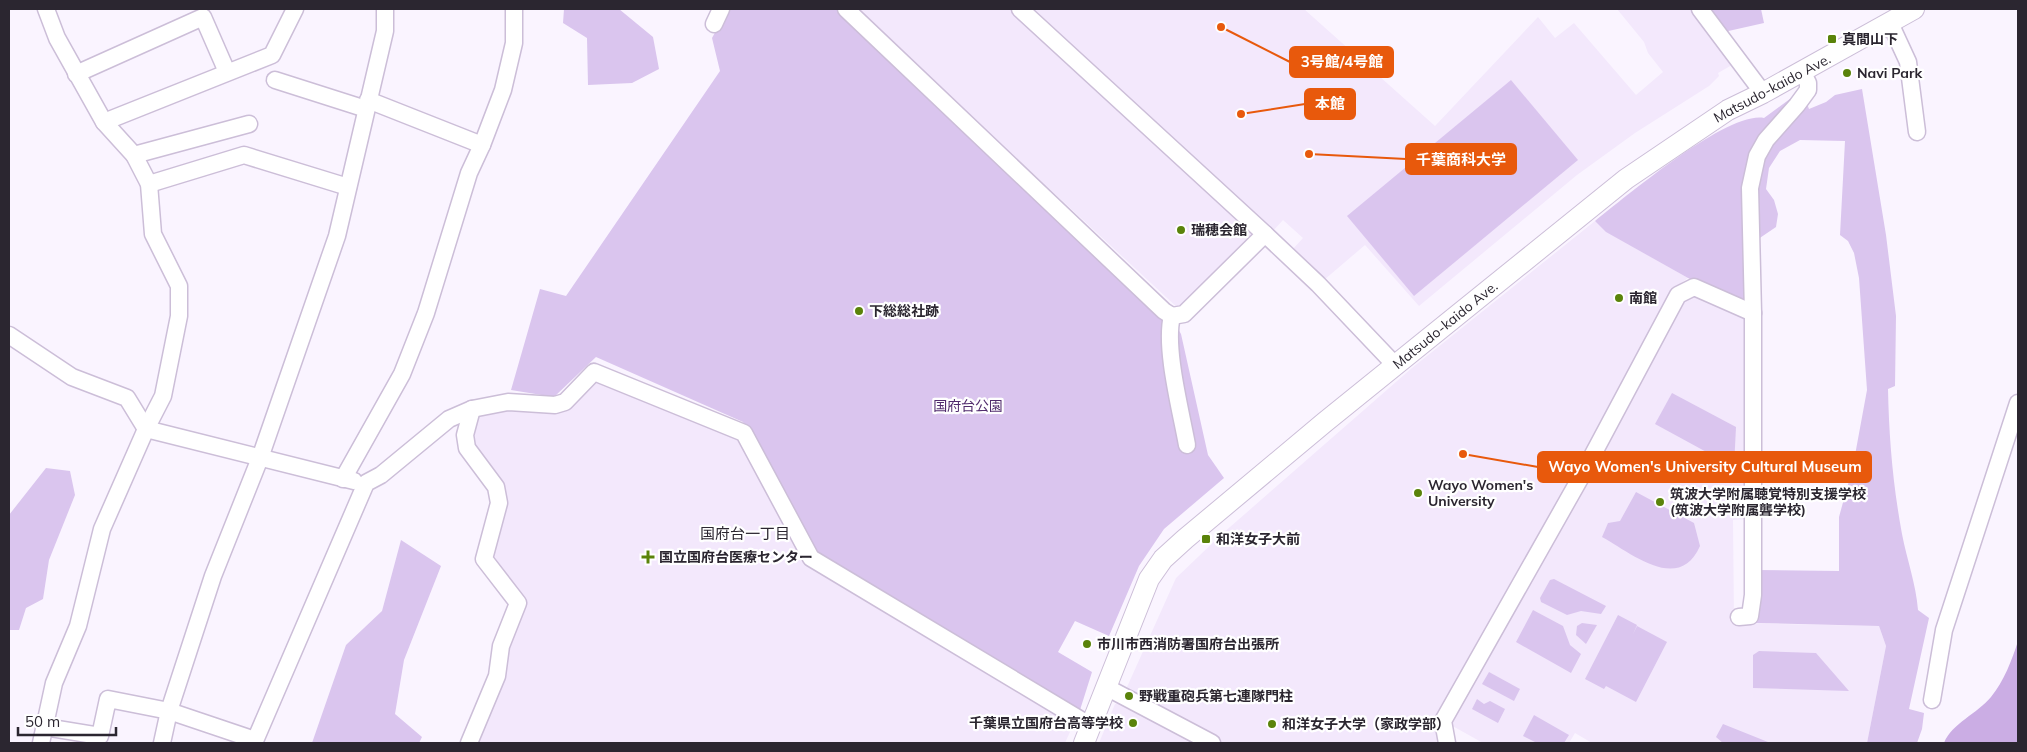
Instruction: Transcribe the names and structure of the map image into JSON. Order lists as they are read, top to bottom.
{
  "streets": {
    "main road": ["Matsudo-kaido Ave."]
  },
  "districts": ["国府台一丁目"],
  "parks": ["国府台公園"],
  "places": {
    "other": [
      "3号館/4号館",
      "Navi Park",
      "本館",
      "千葉商科大学",
      "瑞穂会館",
      "南館",
      "下総総社跡",
      "Wayo Women's University Cultural Museum",
      "Wayo Women's University",
      "筑波大学附属聴覚特別支援学校 (筑波大学附属聾学校)",
      "市川市西消防署国府台出張所",
      "野戦重砲兵第七連隊門柱",
      "千葉県立国府台高等学校",
      "和洋女子大学（家政学部）"
    ],
    "transit": ["真間山下", "和洋女子大前"],
    "health": ["国立国府台医療センター"]
  },
  "scale_bar": "50 m"
}
